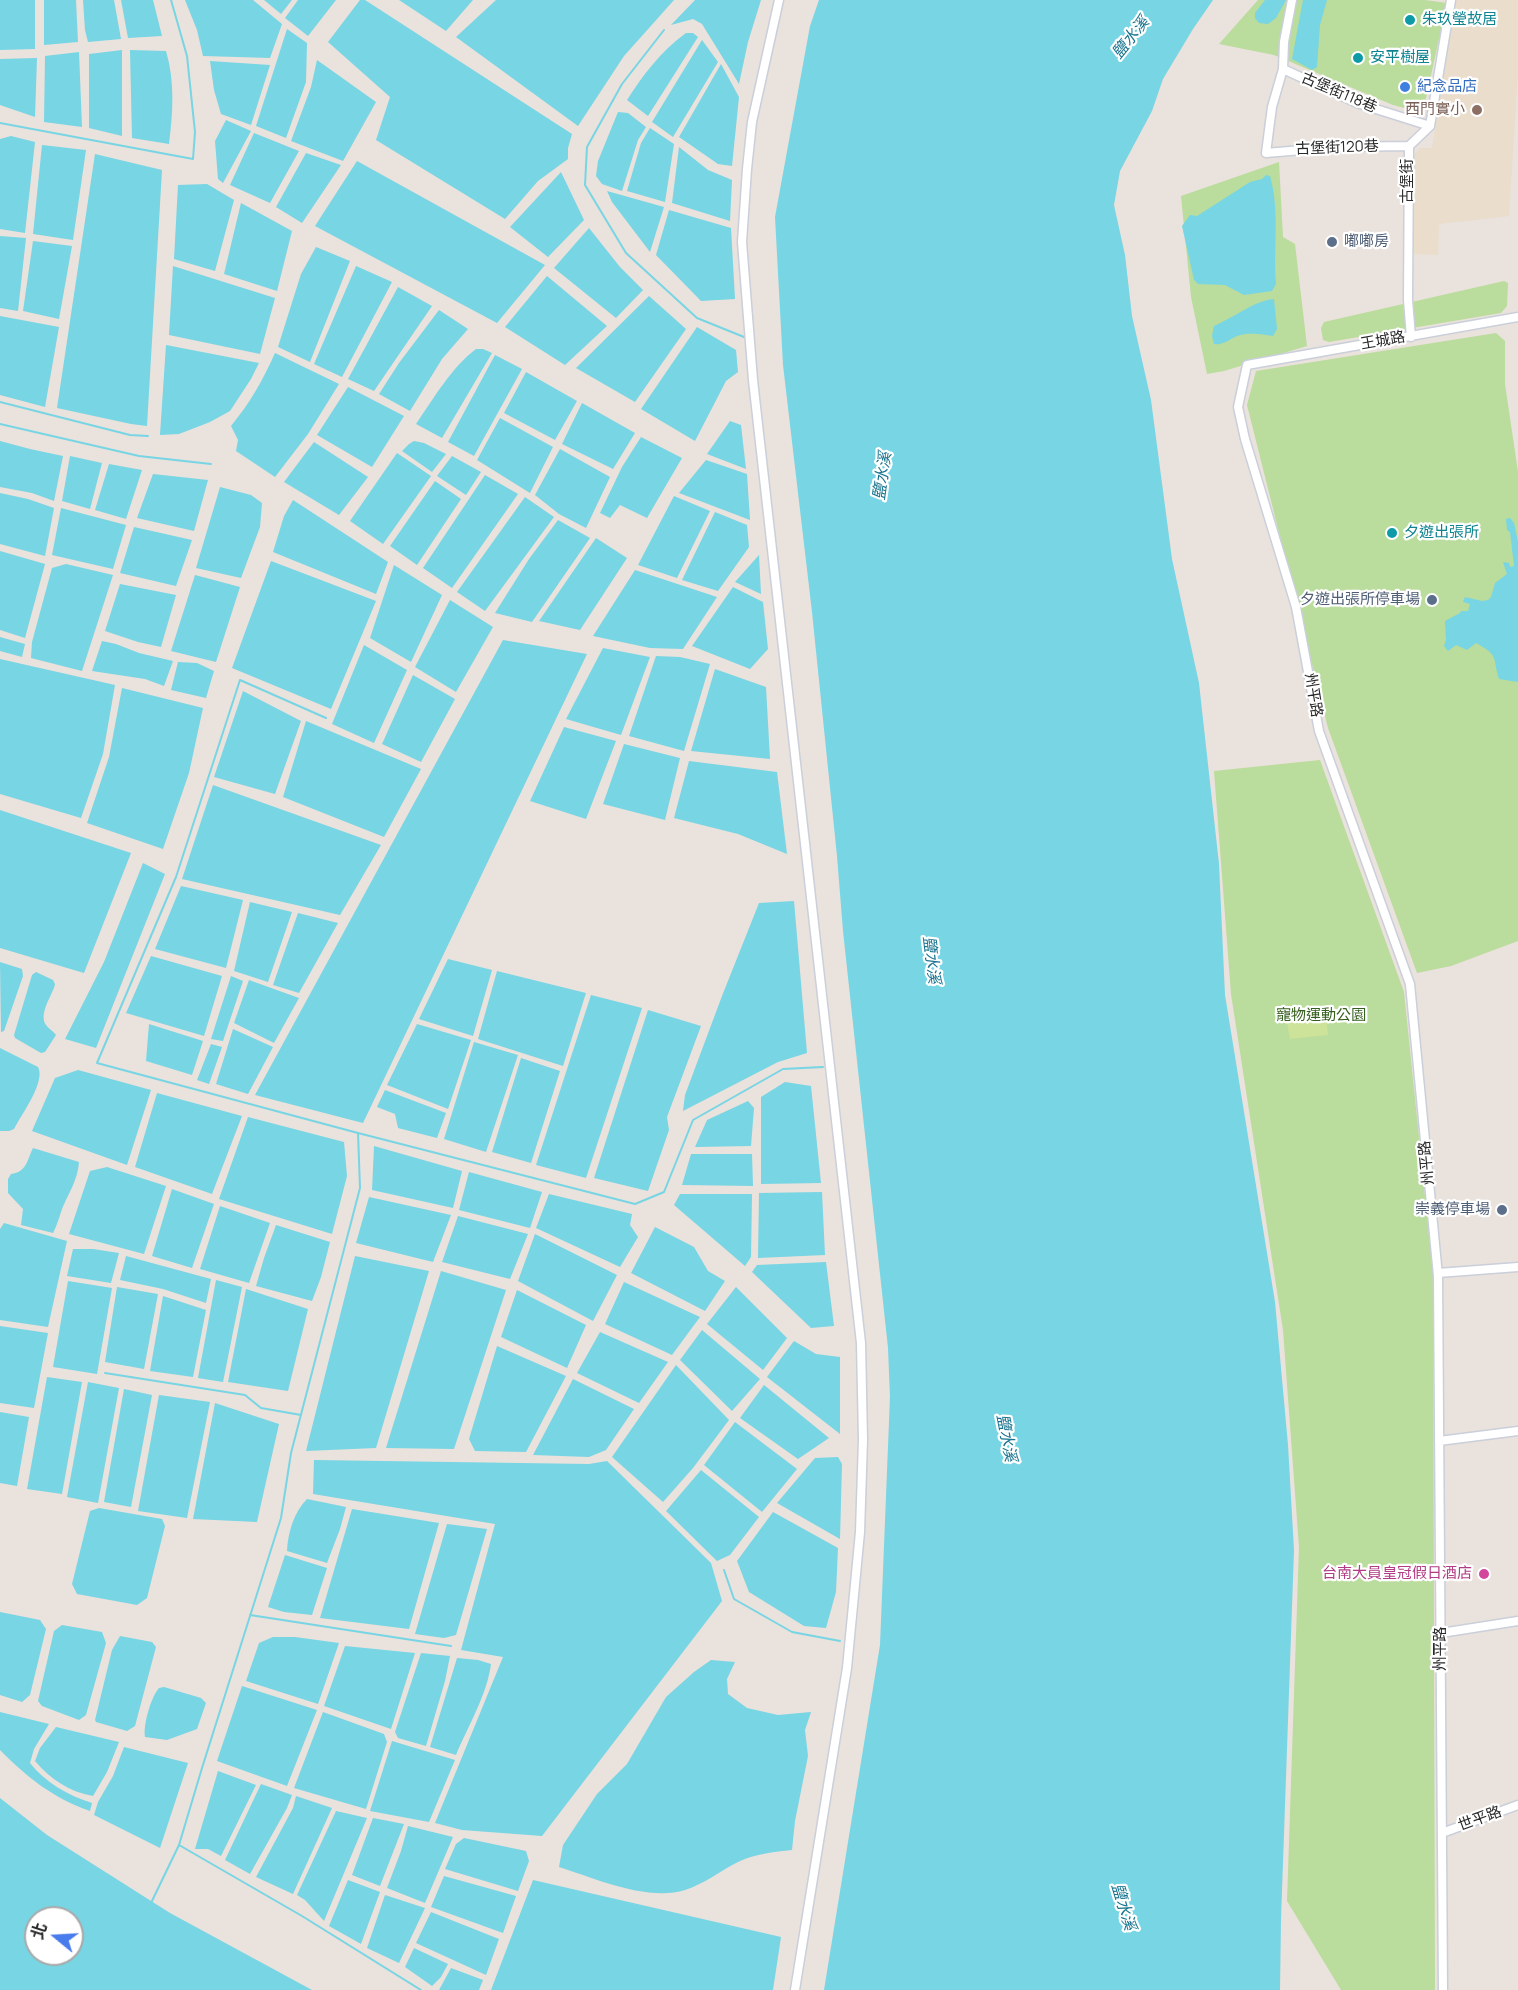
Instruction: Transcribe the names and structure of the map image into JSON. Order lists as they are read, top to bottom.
{
  "streets": {
    "street": [
      "古堡街118巷",
      "古堡街120巷",
      "古堡街",
      "王城路",
      "州平路",
      "世平路"
    ]
  },
  "crossings": [
    ["古堡街118巷", "古堡街120巷"],
    ["古堡街118巷", "古堡街"],
    ["古堡街120巷", "古堡街"],
    ["古堡街", "王城路"],
    ["王城路", "州平路"],
    ["州平路", "世平路"]
  ],
  "water": ["鹽水溪"],
  "parks": ["寵物運動公園"],
  "places": [
    "朱玖瑩故居",
    "安平樹屋",
    "紀念品店",
    "西門實小",
    "嘟嘟房",
    "夕遊出張所",
    "夕遊出張所停車場",
    "崇義停車場",
    "台南大員皇冠假日酒店"
  ],
  "north": "left"
}
